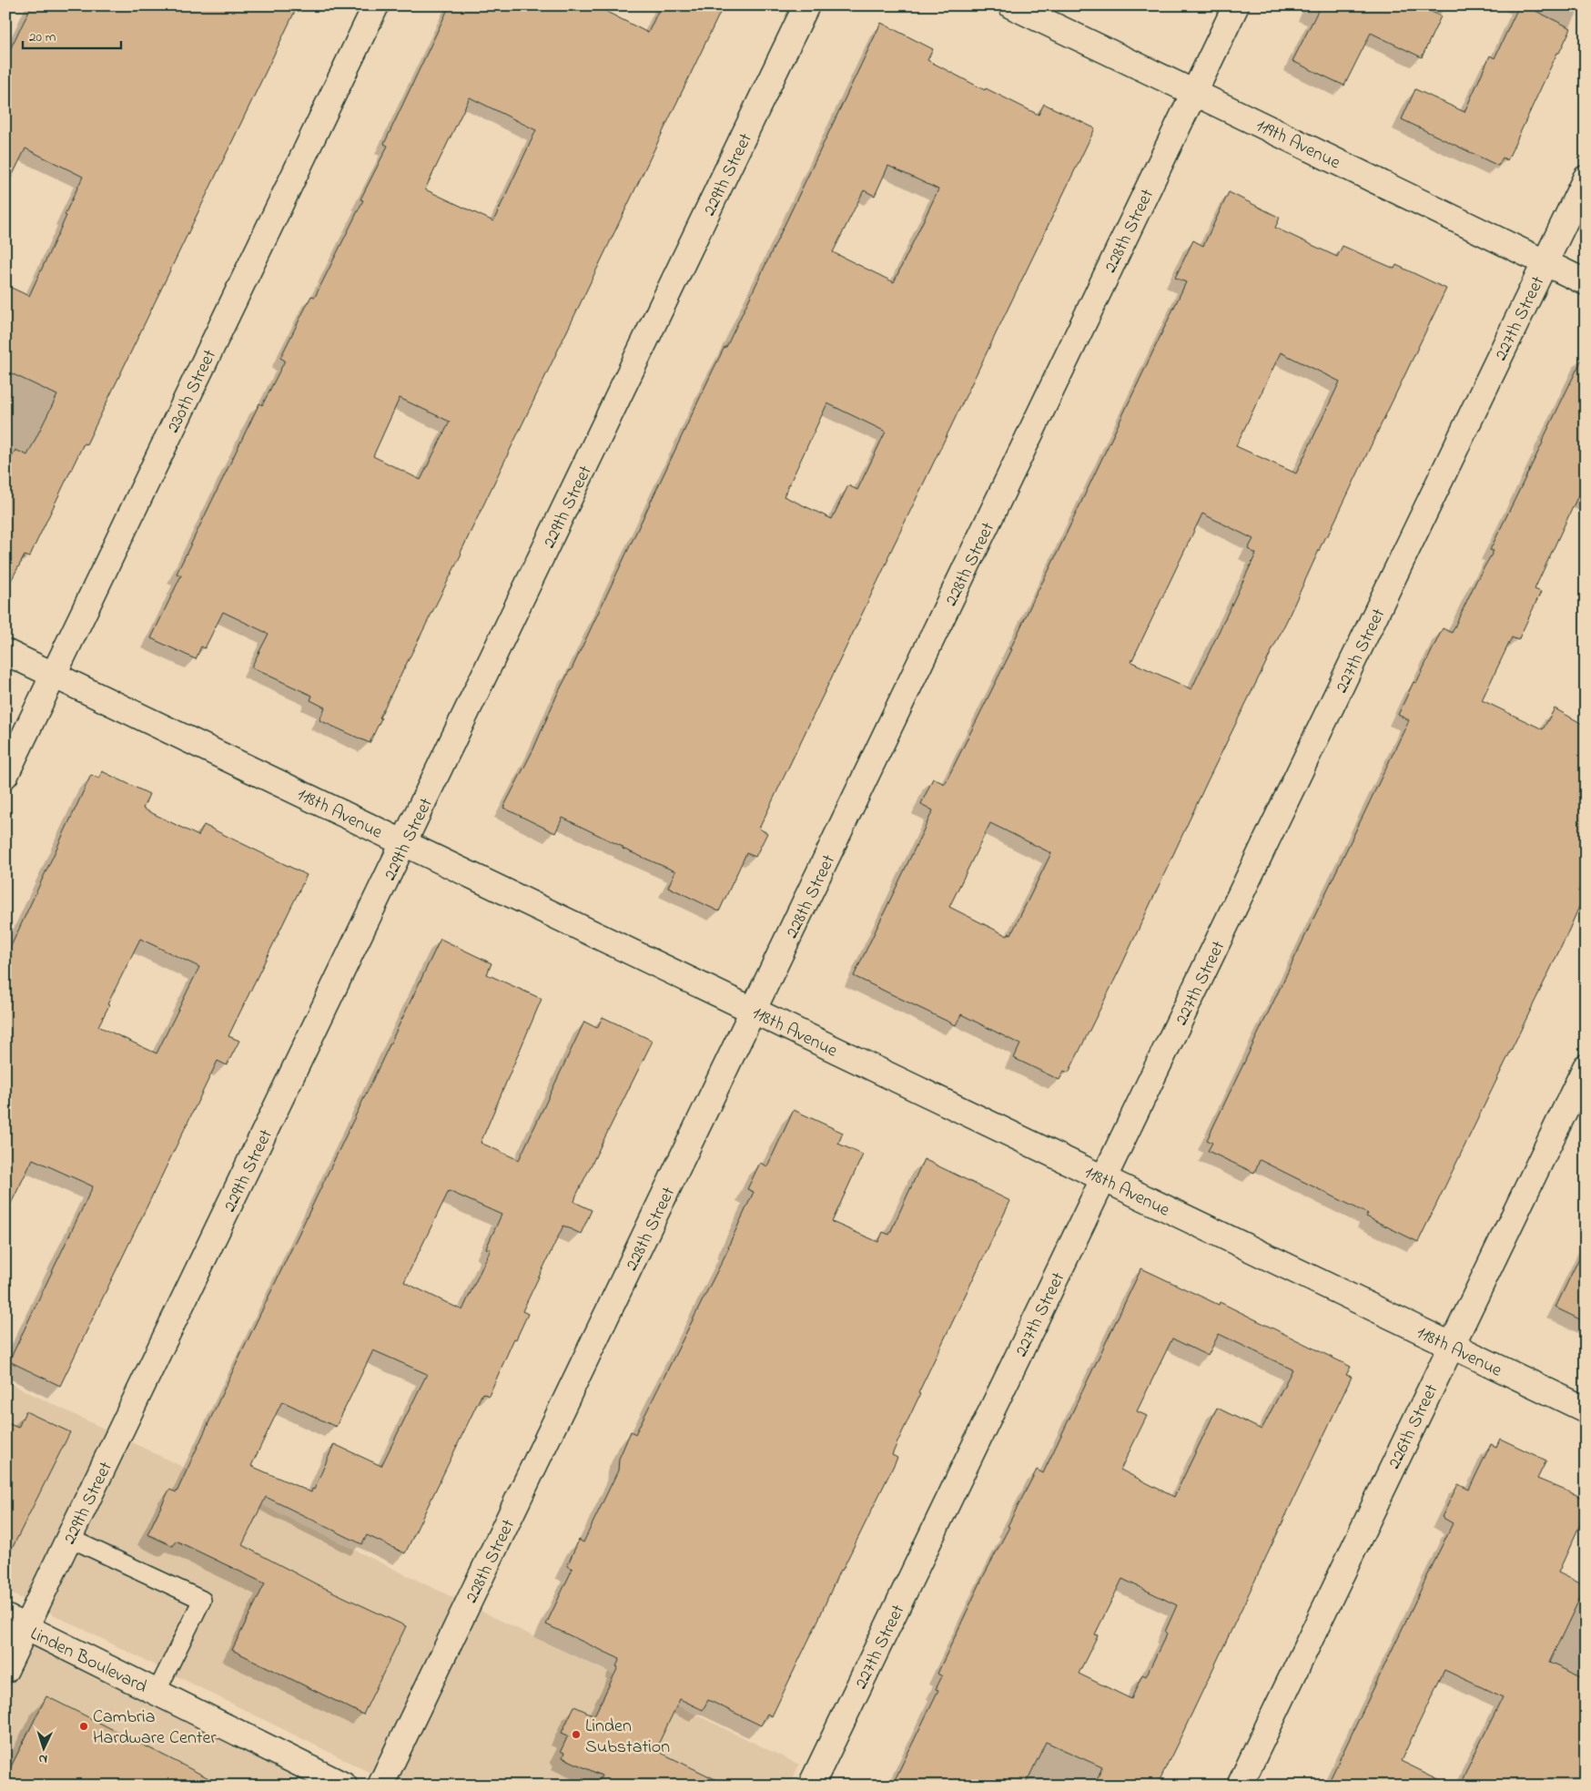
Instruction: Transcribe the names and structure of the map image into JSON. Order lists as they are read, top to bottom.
{
  "streets": {
    "street": [
      "119th Avenue",
      "229th Street",
      "228th Street",
      "227th Street",
      "230th Street",
      "118th Avenue",
      "226th Street",
      "Linden Boulevard"
    ]
  },
  "crossings": [
    ["119th Avenue", "228th Street"],
    ["119th Avenue", "227th Street"],
    ["229th Street", "118th Avenue"],
    ["229th Street", "Linden Boulevard"],
    ["228th Street", "118th Avenue"],
    ["227th Street", "118th Avenue"],
    ["230th Street", "118th Avenue"],
    ["118th Avenue", "226th Street"]
  ],
  "places": ["Cambria Hardware Center", "Linden Substation"],
  "scale_bar": "20 m",
  "north": "bottom"
}
